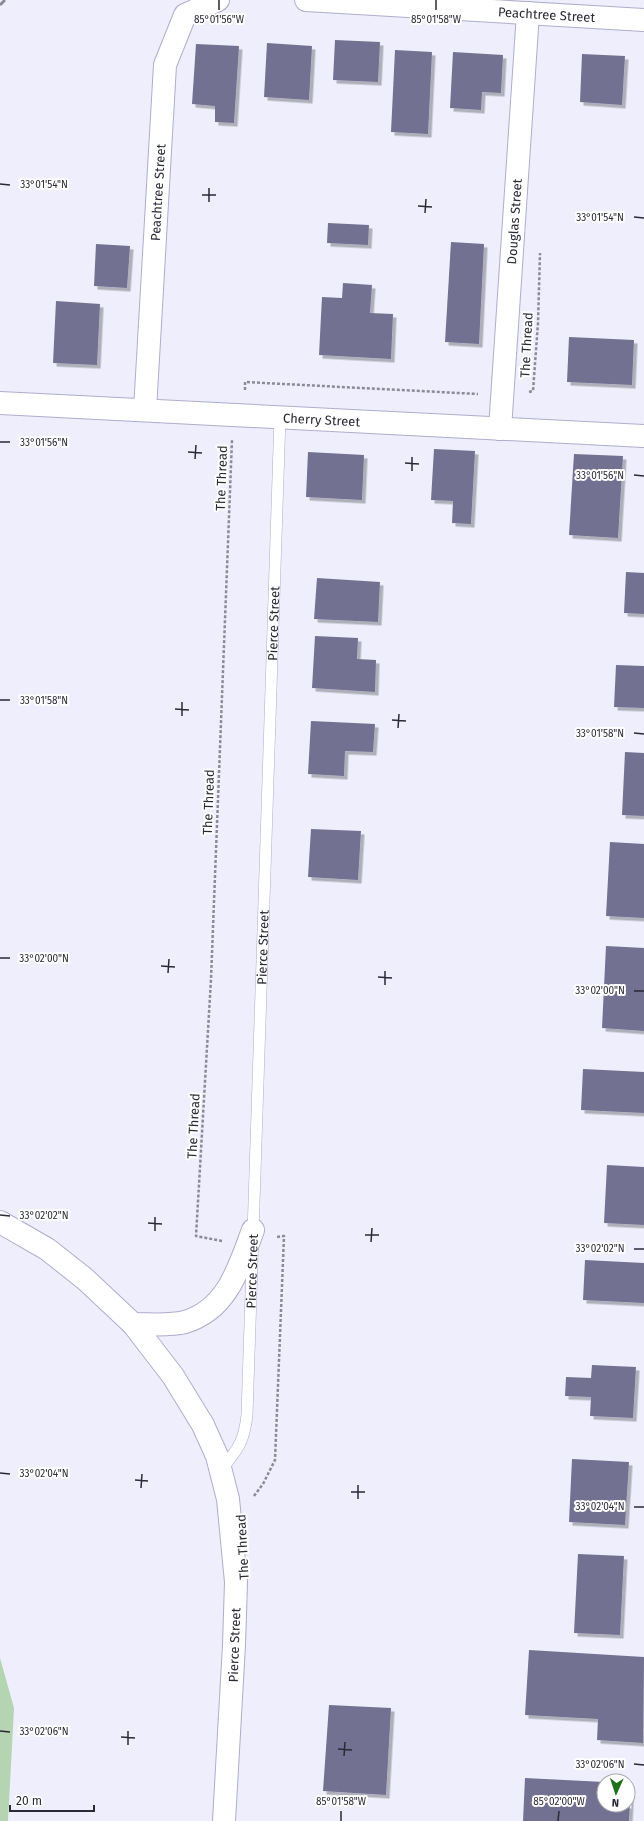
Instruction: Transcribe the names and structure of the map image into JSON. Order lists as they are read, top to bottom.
{
  "streets": {
    "street": [
      "Peachtree Street",
      "Douglas Street",
      "Cherry Street",
      "Pierce Street"
    ],
    "path": ["The Thread"]
  },
  "crossings": [
    ["Peachtree Street", "Douglas Street"],
    ["Peachtree Street", "Cherry Street"],
    ["Douglas Street", "The Thread"],
    ["Douglas Street", "Cherry Street"],
    ["The Thread", "Cherry Street"],
    ["The Thread", "Pierce Street"],
    ["Cherry Street", "Pierce Street"]
  ],
  "scale_bar": "20 m",
  "north": "bottom",
  "coordinates": [
    "85°01'56\"W",
    "85°01'58\"W",
    "33°01'54\"N",
    "33°01'56\"N",
    "33°01'58\"N",
    "33°02'00\"N",
    "33°02'02\"N",
    "33°02'04\"N",
    "33°02'06\"N",
    "85°02'00\"W"
  ]
}
